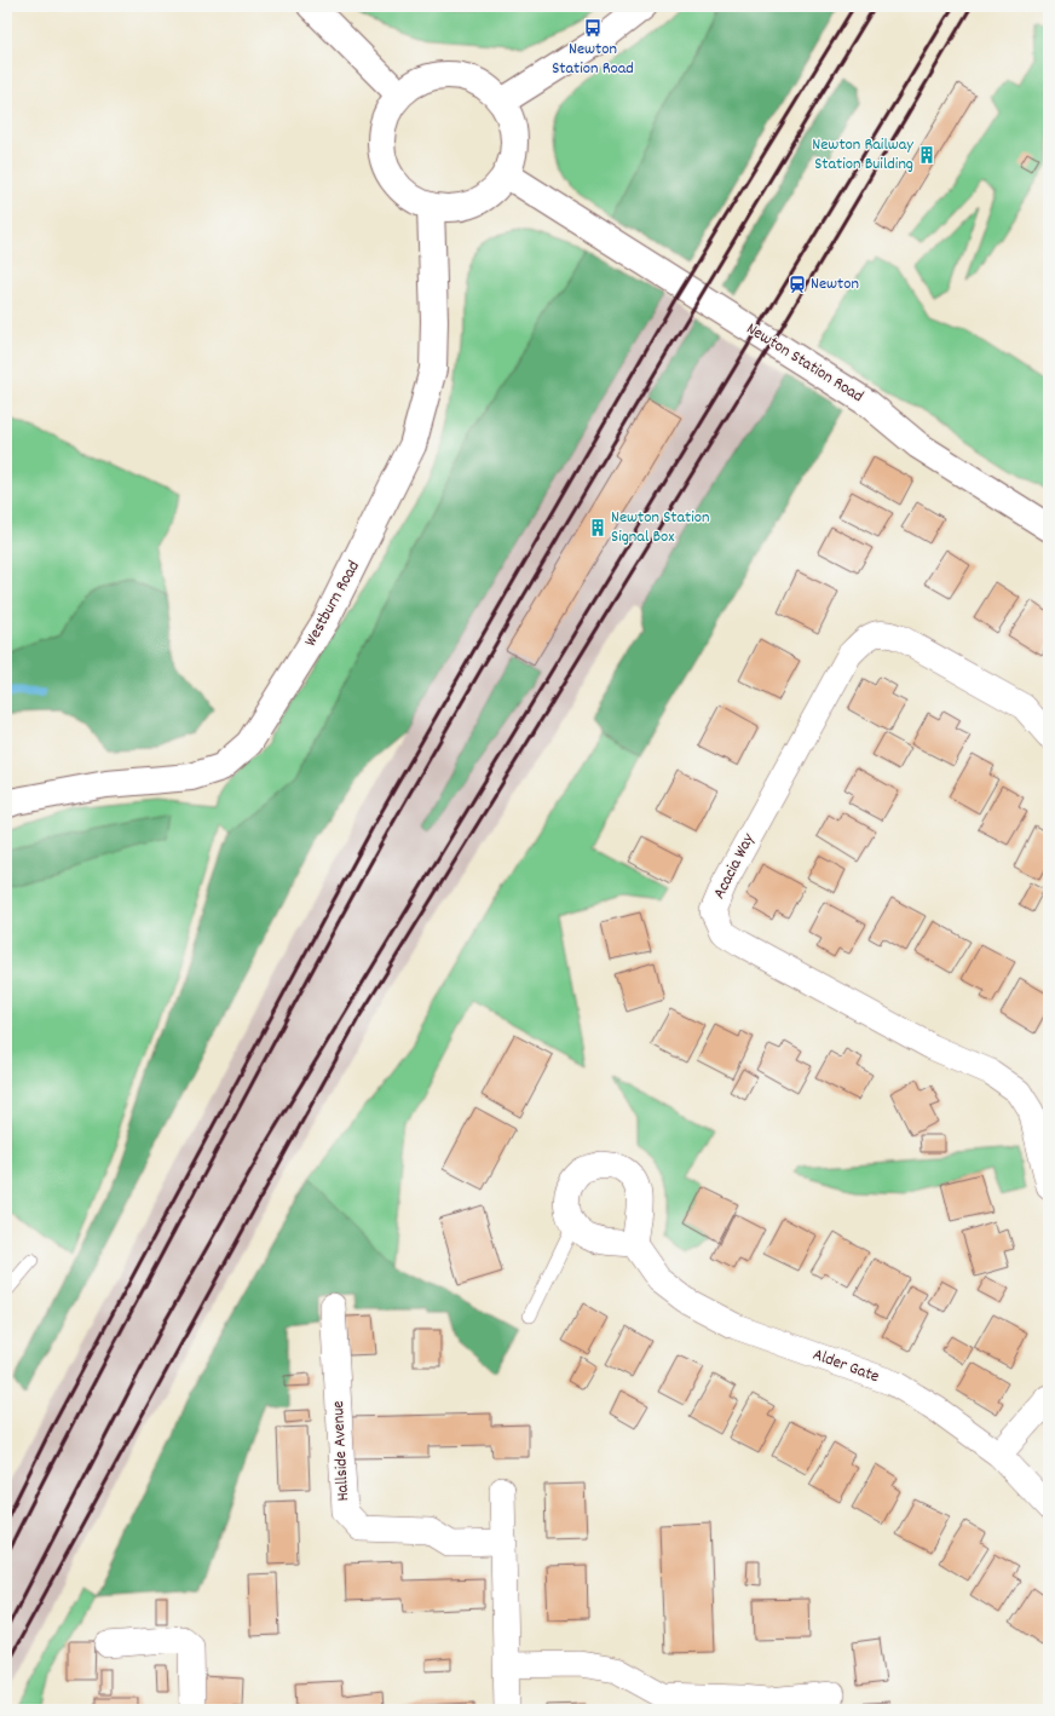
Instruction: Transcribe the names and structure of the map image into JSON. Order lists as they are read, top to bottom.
{
  "streets": {
    "street": [
      "Newton Station Road",
      "Westburn Road",
      "Acacia Way",
      "Alder Gate",
      "Hallside Avenue"
    ]
  },
  "crossings": [
    ["Newton Station Road", "Westburn Road"]
  ],
  "places": {
    "bus stop": ["Newton Station Road"],
    "building": ["Newton Railway Station Building", "Newton Station Signal Box"],
    "station": ["Newton"]
  }
}
